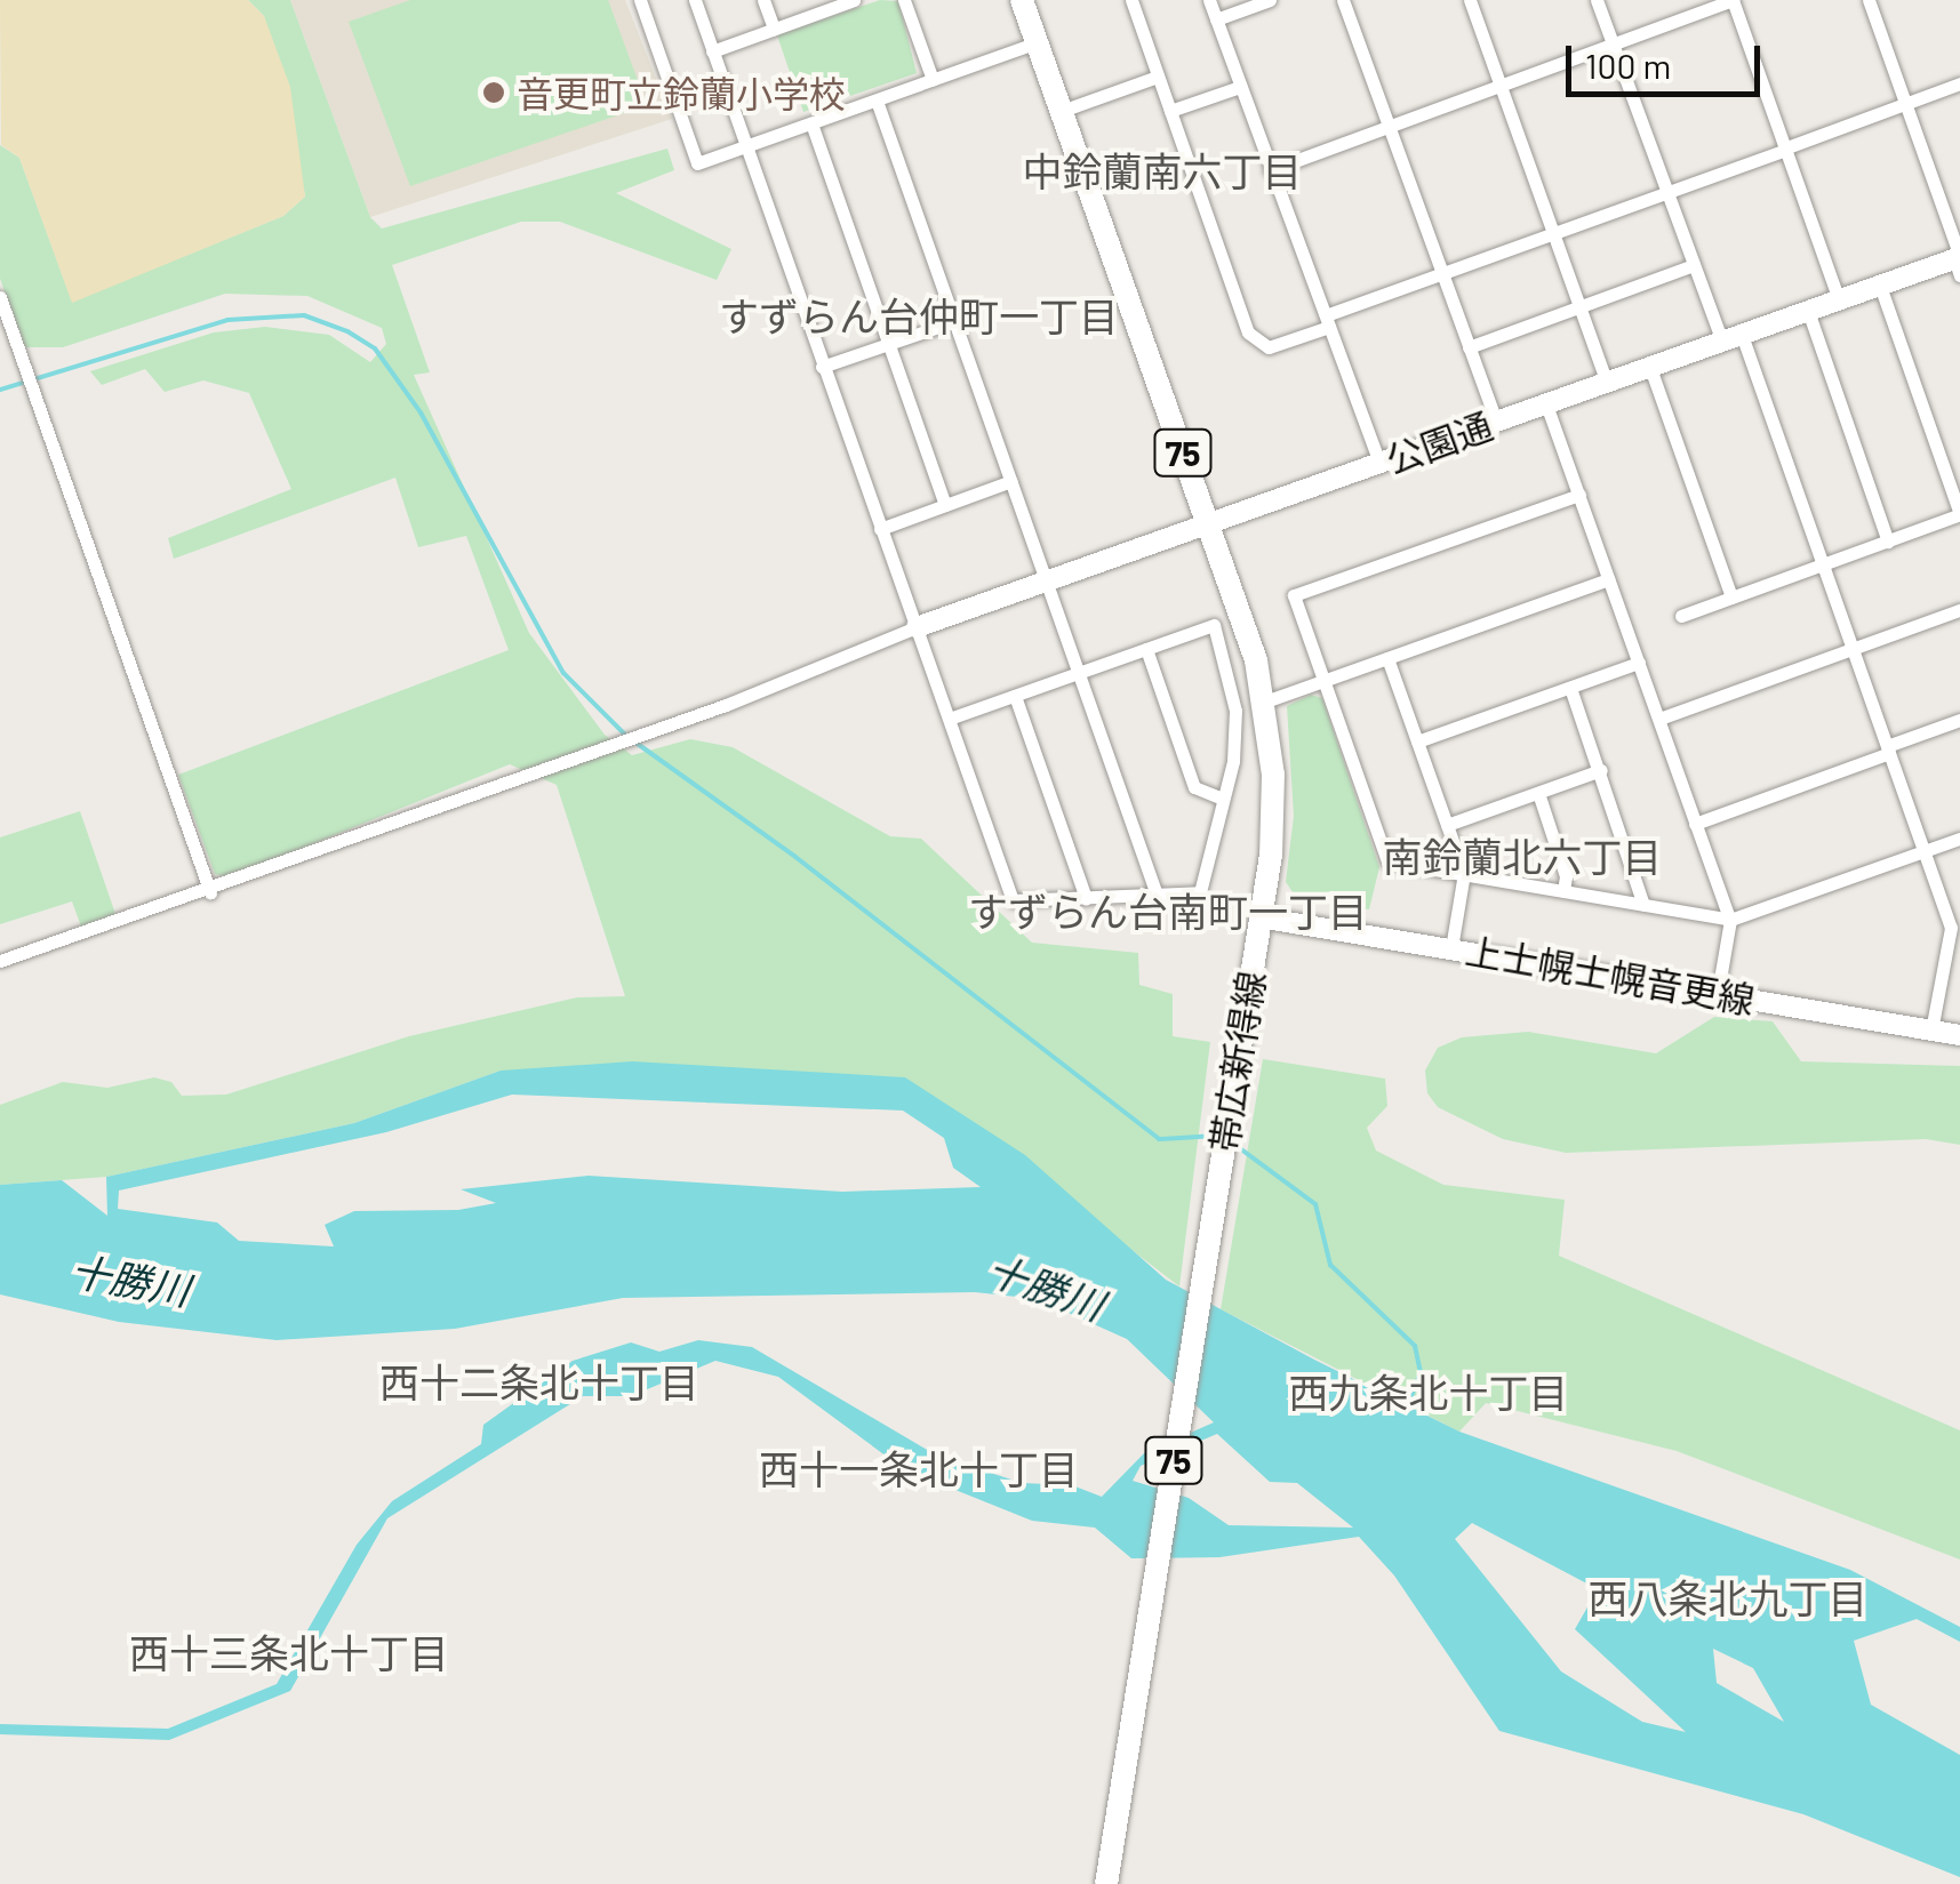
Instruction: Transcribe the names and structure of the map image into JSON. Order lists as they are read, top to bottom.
{
  "streets": {
    "main road": ["75", "帯広新得線"],
    "street": ["公園通", "上士幌士幌音更線"]
  },
  "crossings": [
    ["公園通", "帯広新得線"],
    ["上士幌士幌音更線", "帯広新得線"]
  ],
  "districts": [
    "中鈴蘭南六丁目",
    "すずらん台仲町一丁目",
    "南鈴蘭北六丁目",
    "すずらん台南町一丁目",
    "西十二条北十丁目",
    "西九条北十丁目",
    "西十一条北十丁目",
    "西八条北九丁目",
    "西十三条北十丁目"
  ],
  "water": ["十勝川"],
  "places": ["音更町立鈴蘭小学校"],
  "scale_bar": "100 m"
}
